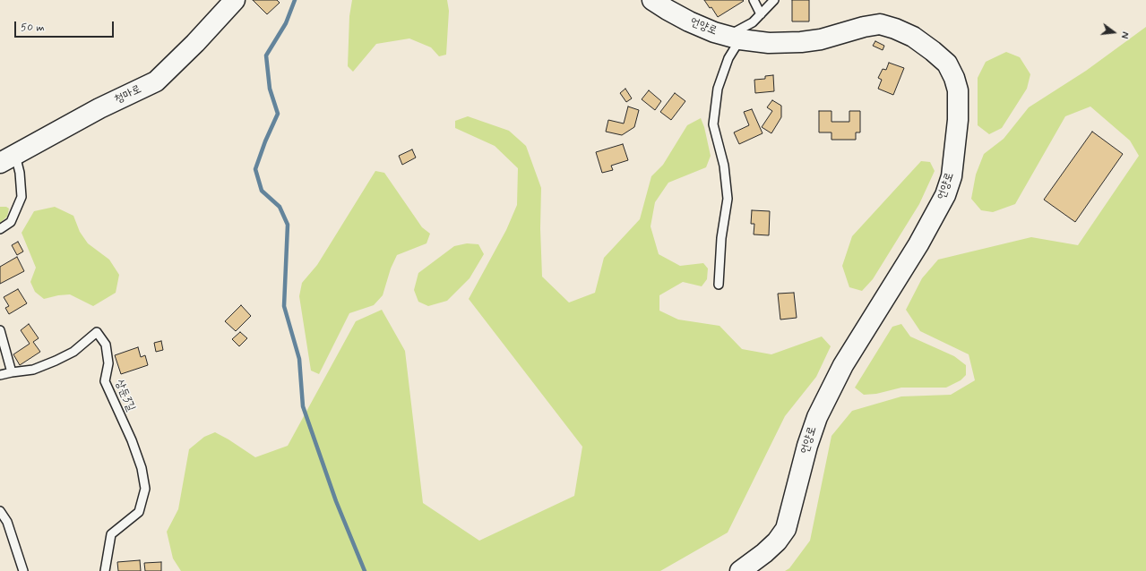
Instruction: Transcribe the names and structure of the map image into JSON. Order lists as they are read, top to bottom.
{
  "streets": {
    "street": ["언양로", "청마로"],
    "lane": ["상둔3길"]
  },
  "scale_bar": "50 m",
  "north": "right"
}
